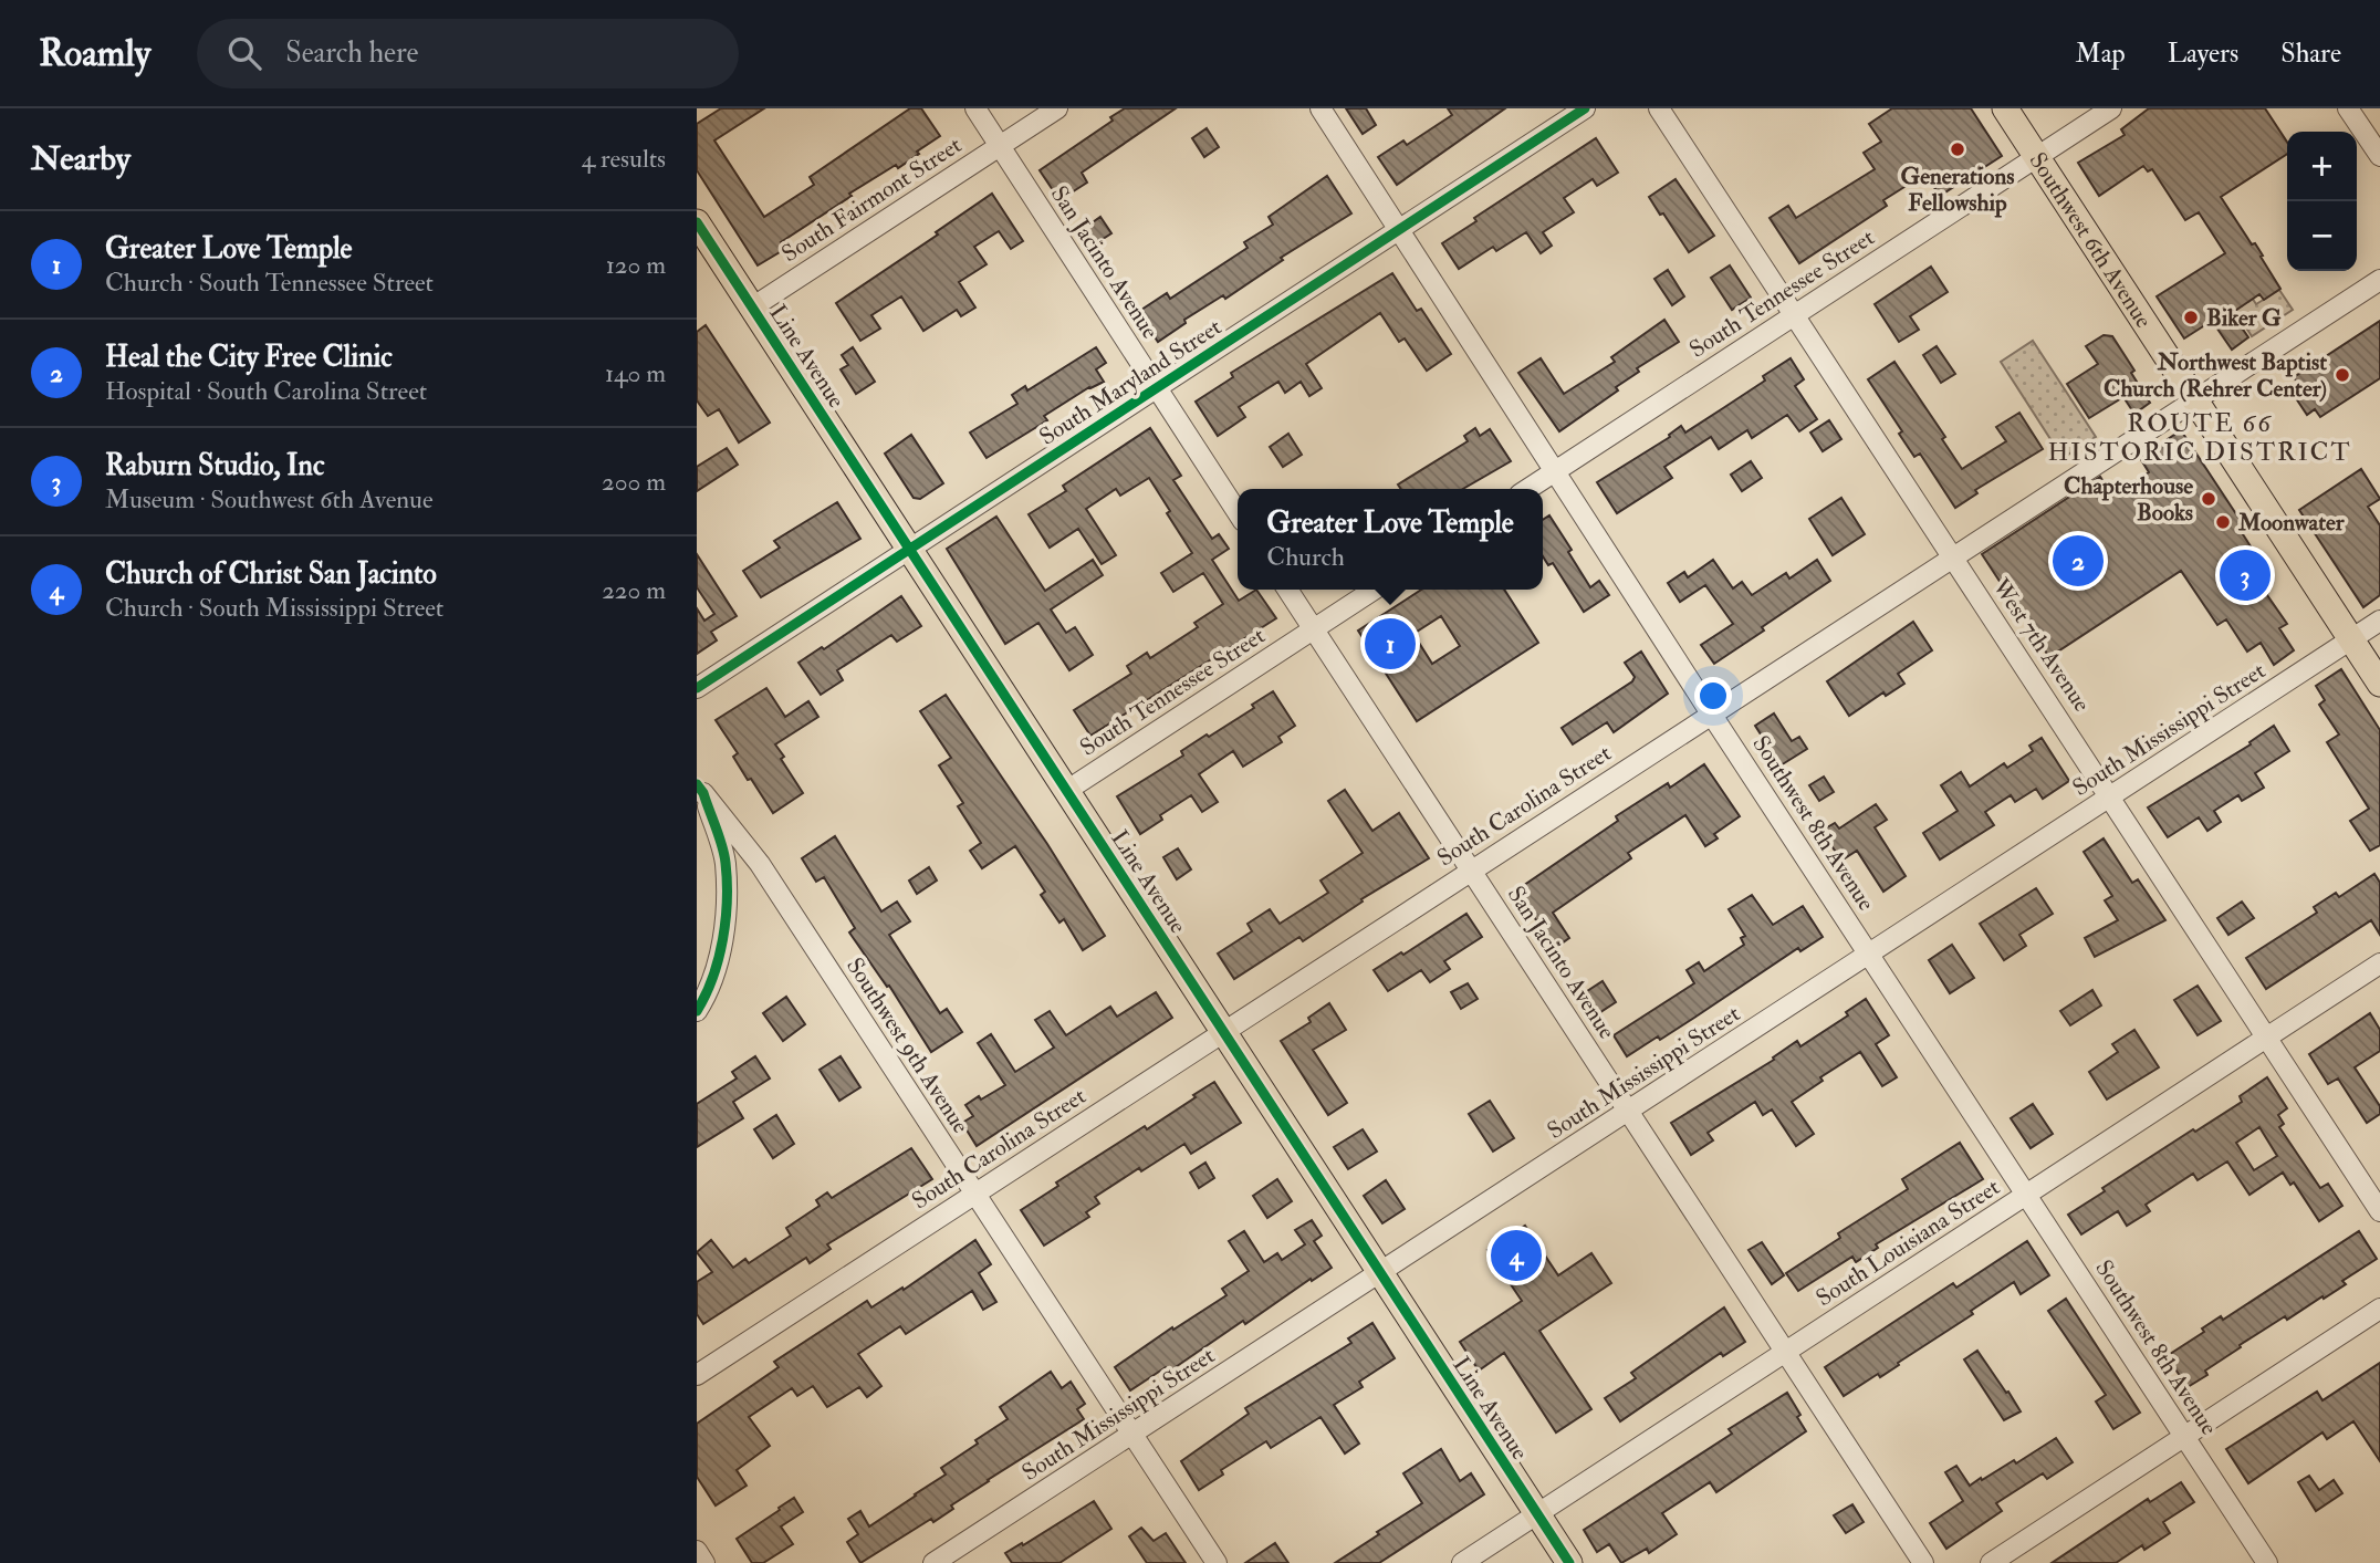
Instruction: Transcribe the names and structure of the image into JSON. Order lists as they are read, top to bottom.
{
  "streets": {
    "main road": ["Southwest 6th Avenue", "Line Avenue"],
    "street": [
      "South Fairmont Street",
      "San Jacinto Avenue",
      "South Tennessee Street",
      "South Maryland Street",
      "West 7th Avenue",
      "South Mississippi Street",
      "South Carolina Street",
      "Southwest 8th Avenue",
      "Southwest 9th Avenue",
      "South Louisiana Street"
    ]
  },
  "crossings": [
    ["South Fairmont Street", "San Jacinto Avenue"],
    ["South Fairmont Street", "Line Avenue"],
    ["Southwest 6th Avenue", "South Tennessee Street"],
    ["Southwest 6th Avenue", "South Mississippi Street"],
    ["Southwest 6th Avenue", "South Carolina Street"],
    ["San Jacinto Avenue", "South Tennessee Street"],
    ["San Jacinto Avenue", "South Maryland Street"],
    ["San Jacinto Avenue", "South Mississippi Street"],
    ["San Jacinto Avenue", "South Carolina Street"],
    ["San Jacinto Avenue", "South Louisiana Street"],
    ["South Tennessee Street", "Line Avenue"],
    ["South Tennessee Street", "West 7th Avenue"],
    ["South Tennessee Street", "Southwest 8th Avenue"],
    ["Line Avenue", "South Maryland Street"],
    ["Line Avenue", "South Mississippi Street"],
    ["Line Avenue", "South Carolina Street"],
    ["Line Avenue", "South Louisiana Street"],
    ["South Maryland Street", "Southwest 8th Avenue"],
    ["West 7th Avenue", "South Mississippi Street"],
    ["West 7th Avenue", "South Carolina Street"],
    ["West 7th Avenue", "South Louisiana Street"],
    ["South Mississippi Street", "Southwest 8th Avenue"],
    ["South Mississippi Street", "Southwest 9th Avenue"],
    ["South Carolina Street", "Southwest 8th Avenue"],
    ["South Carolina Street", "Southwest 9th Avenue"],
    ["Southwest 8th Avenue", "South Louisiana Street"]
  ],
  "districts": ["ROUTE 66 HISTORIC DISTRICT"],
  "places": [
    "Generations Fellowship",
    "Biker G",
    "Northwest Baptist Church (Rehrer Center)",
    "Chapterhouse Books",
    "Moonwater"
  ],
  "page": {
    "header": "Roamly",
    "search": "Search here",
    "nav": ["Map", "Layers", "Share"],
    "heading": ["Nearby", "4 results"],
    "map_buttons": ["+", "−"],
    "list": [
      {
        "mark": "1",
        "name": "Greater Love Temple",
        "note": "Church · South Tennessee Street",
        "value": "120 m"
      },
      {
        "mark": "2",
        "name": "Heal the City Free Clinic",
        "note": "Hospital · South Carolina Street",
        "value": "140 m"
      },
      {
        "mark": "3",
        "name": "Raburn Studio, Inc",
        "note": "Museum · Southwest 6th Avenue",
        "value": "200 m"
      },
      {
        "mark": "4",
        "name": "Church of Christ San Jacinto",
        "note": "Church · South Mississippi Street",
        "value": "220 m"
      }
    ],
    "popup": ["Greater Love Temple", "Church"],
    "pins": [
      "2",
      "3",
      "1",
      "4"
    ]
  }
}
